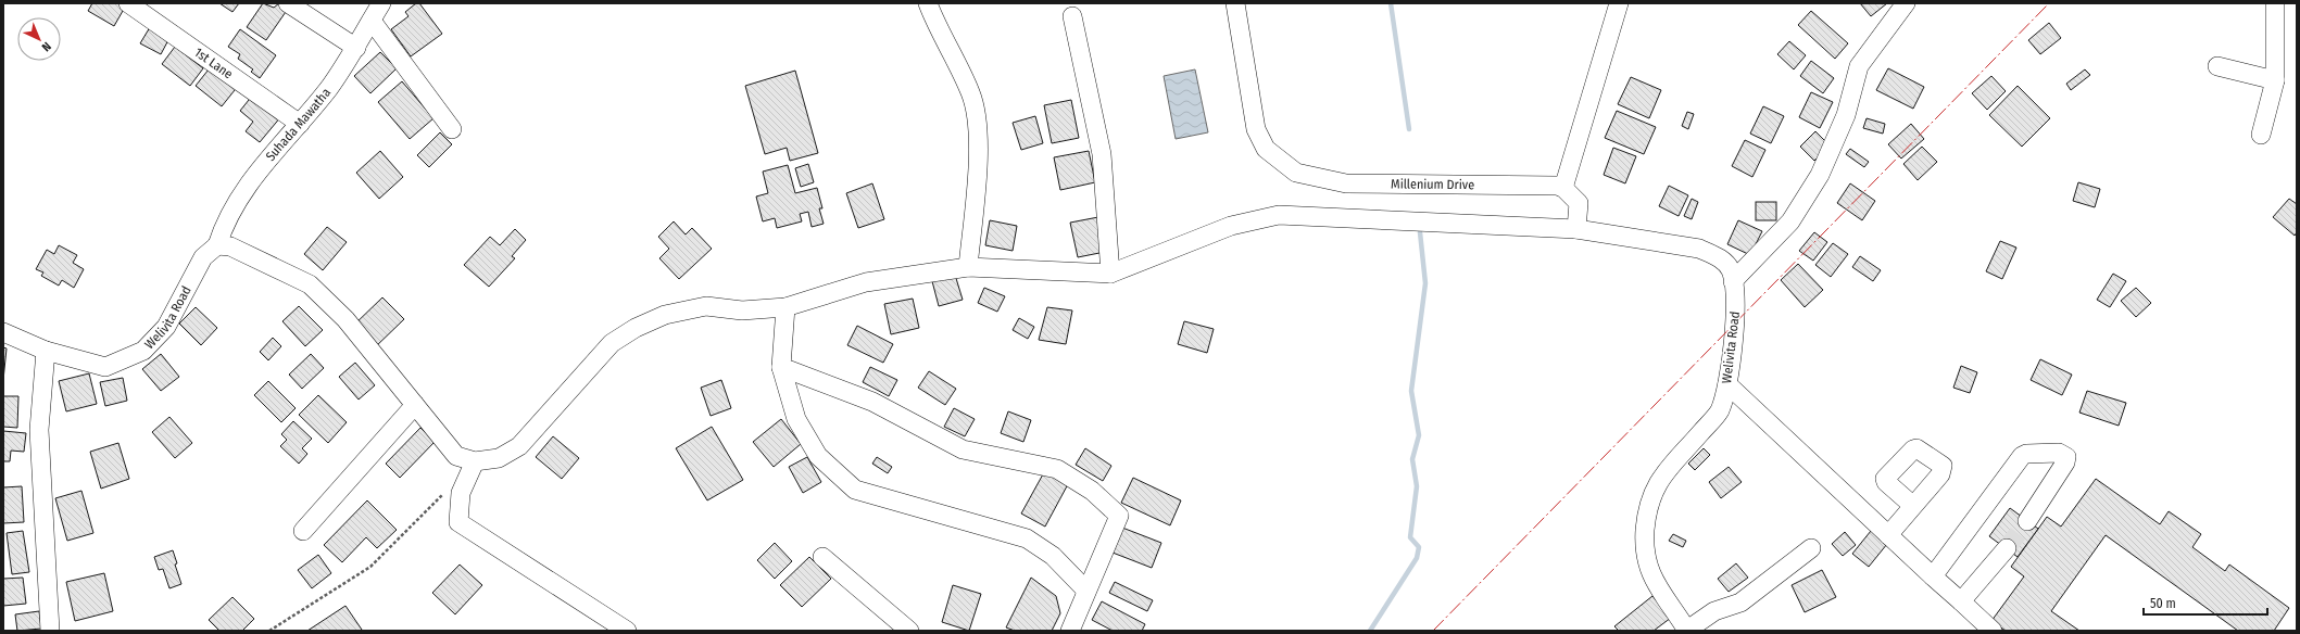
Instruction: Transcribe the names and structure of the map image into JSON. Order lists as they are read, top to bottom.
{
  "streets": {
    "street": [
      "1st Lane",
      "Suhada Mawatha",
      "Millenium Drive",
      "Welivita Road"
    ]
  },
  "crossings": [
    ["1st Lane", "Suhada Mawatha"],
    ["Suhada Mawatha", "Welivita Road"]
  ],
  "scale_bar": "50 m",
  "north": "bottom right"
}
